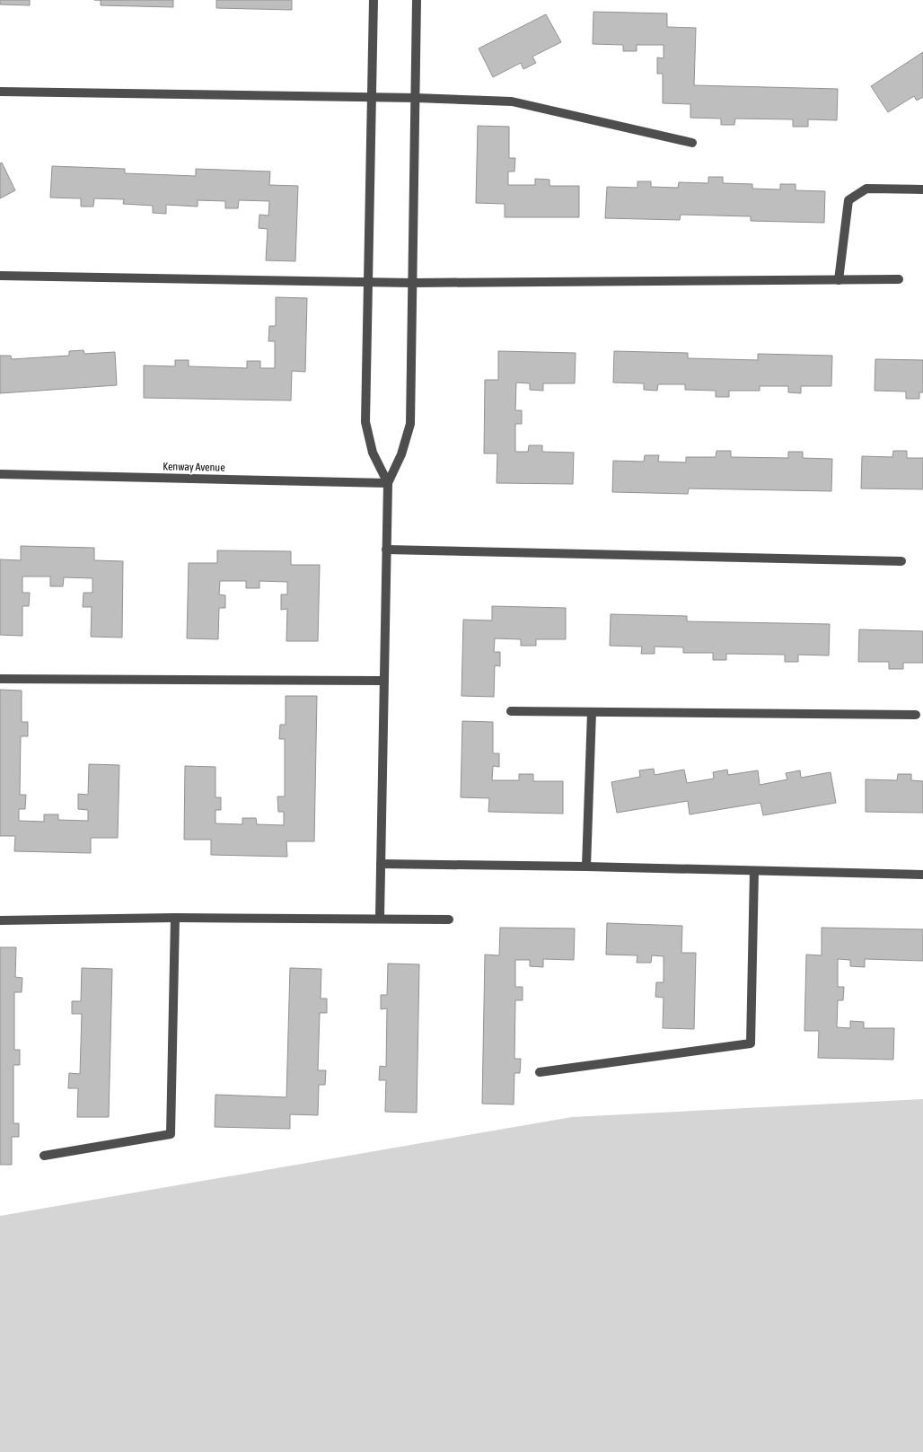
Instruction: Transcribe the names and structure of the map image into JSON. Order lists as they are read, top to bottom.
{
  "streets": {
    "street": ["Kenway Avenue"]
  }
}
